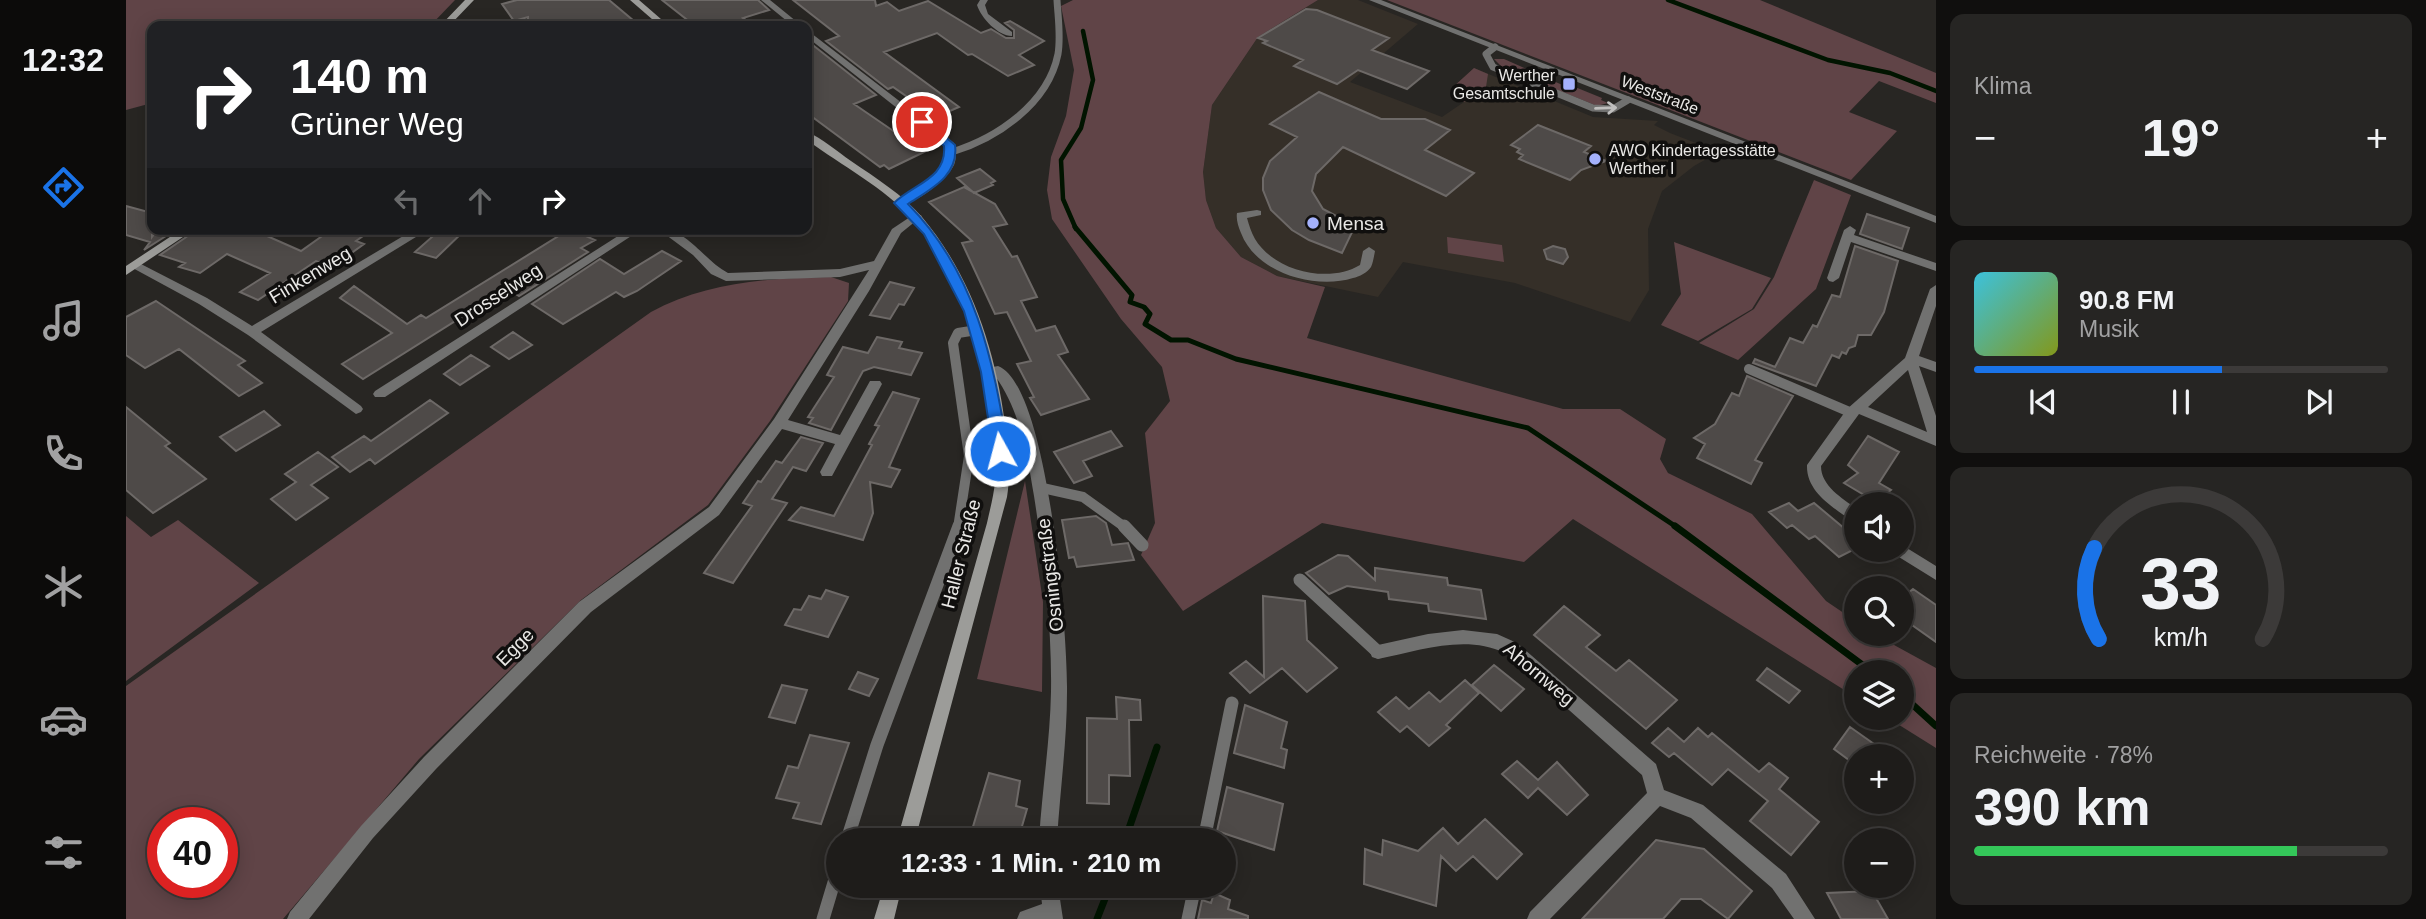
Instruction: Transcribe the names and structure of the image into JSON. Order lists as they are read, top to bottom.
{
  "streets": {
    "street": [
      "Weststraße",
      "Finkenweg",
      "Drosselweg",
      "Haller Straße",
      "Osningstraße",
      "Egge",
      "Ahornweg"
    ]
  },
  "crossings": [
    ["Haller Straße", "Osningstraße"],
    ["Haller Straße", "Egge"]
  ],
  "places": {
    "transit": ["Werther Gesamtschule"],
    "other": ["AWO Kindertagesstätte Werther I", "Mensa"]
  },
  "page": {
    "tabs": "12:32",
    "tile": [
      "Klima",
      ["Reichweite · 78%", "390 km"]
    ],
    "turn": ["140 m", "Grüner Weg"],
    "heat": ["−", "19°", "+"],
    "song": ["90.8 FM", "Musik"],
    "map_buttons": ["+", "−"],
    "limit": "40",
    "trip": "12:33 · 1 Min. · 210 m",
    "gauge": ["33", "km/h"]
  }
}
